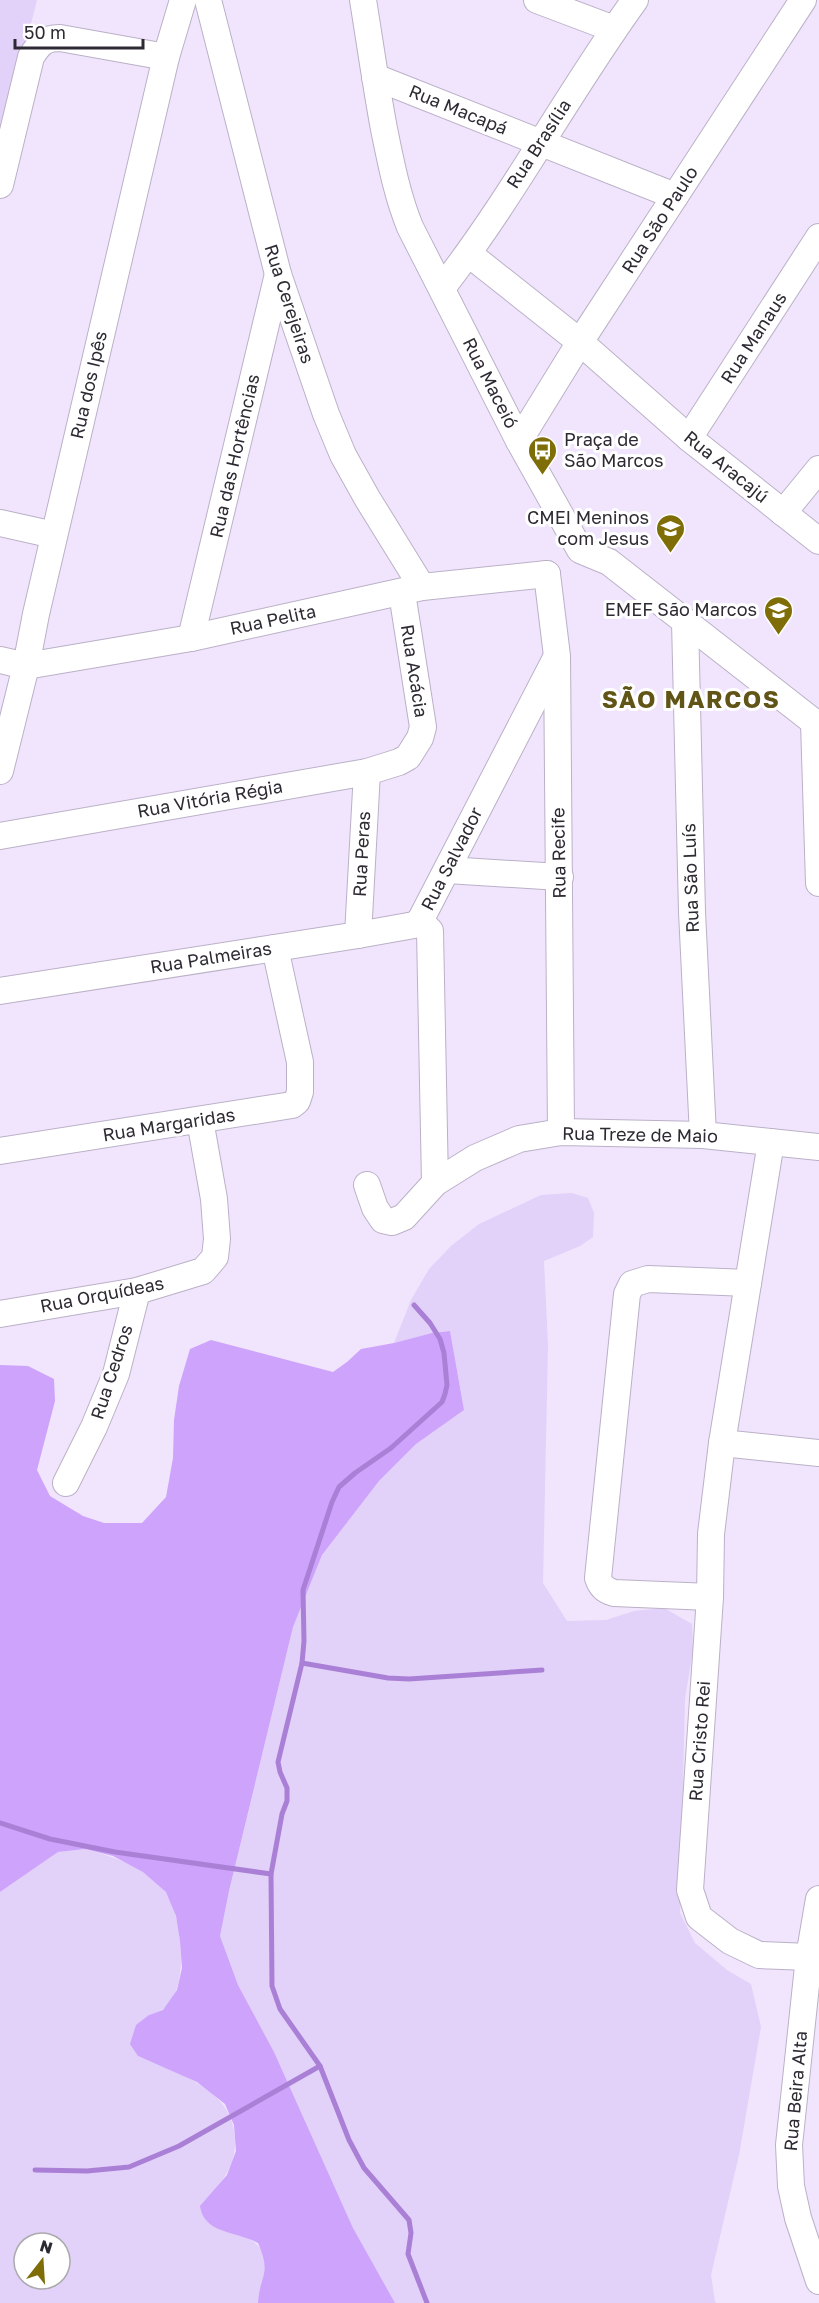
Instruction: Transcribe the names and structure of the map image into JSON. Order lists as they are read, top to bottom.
{
  "streets": {
    "street": [
      "Rua Macapá",
      "Rua Brasília",
      "Rua São Paulo",
      "Rua Cerejeiras",
      "Rua Manaus",
      "Rua Maceió",
      "Rua dos Ipês",
      "Rua das Hortências",
      "Rua Aracajú",
      "Rua Pelita",
      "Rua Acácia",
      "Rua Vitória Régia",
      "Rua Recife",
      "Rua Peras",
      "Rua Salvador",
      "Rua São Luís",
      "Rua Palmeiras",
      "Rua Margaridas",
      "Rua Treze de Maio",
      "Rua Orquídeas",
      "Rua Cedros",
      "Rua Cristo Rei",
      "Rua Beira Alta"
    ]
  },
  "crossings": [
    ["Rua Macapá", "Rua Brasília"],
    ["Rua Macapá", "Rua São Paulo"],
    ["Rua Macapá", "Rua Maceió"],
    ["Rua Brasília", "Rua Maceió"],
    ["Rua Brasília", "Rua Aracajú"],
    ["Rua São Paulo", "Rua Maceió"],
    ["Rua São Paulo", "Rua Aracajú"],
    ["Rua Cerejeiras", "Rua das Hortências"],
    ["Rua Cerejeiras", "Rua Pelita"],
    ["Rua Cerejeiras", "Rua Acácia"],
    ["Rua Manaus", "Rua Aracajú"],
    ["Rua dos Ipês", "Rua Pelita"],
    ["Rua das Hortências", "Rua Pelita"],
    ["Rua Pelita", "Rua Acácia"],
    ["Rua Pelita", "Rua Recife"],
    ["Rua Acácia", "Rua Vitória Régia"],
    ["Rua Vitória Régia", "Rua Peras"],
    ["Rua Recife", "Rua Salvador"],
    ["Rua Recife", "Rua Treze de Maio"],
    ["Rua Peras", "Rua Palmeiras"],
    ["Rua Salvador", "Rua Palmeiras"],
    ["Rua Salvador", "Rua Treze de Maio"],
    ["Rua São Luís", "Rua Treze de Maio"],
    ["Rua Palmeiras", "Rua Margaridas"],
    ["Rua Margaridas", "Rua Orquídeas"],
    ["Rua Treze de Maio", "Rua Cristo Rei"],
    ["Rua Orquídeas", "Rua Cedros"],
    ["Rua Cristo Rei", "Rua Beira Alta"]
  ],
  "districts": ["SÃO MARCOS"],
  "places": {
    "bus stop": ["Praça de São Marcos"],
    "school or university": ["CMEI Meninos com Jesus", "EMEF São Marcos"]
  },
  "scale_bar": "50 m",
  "north": "top"
}
